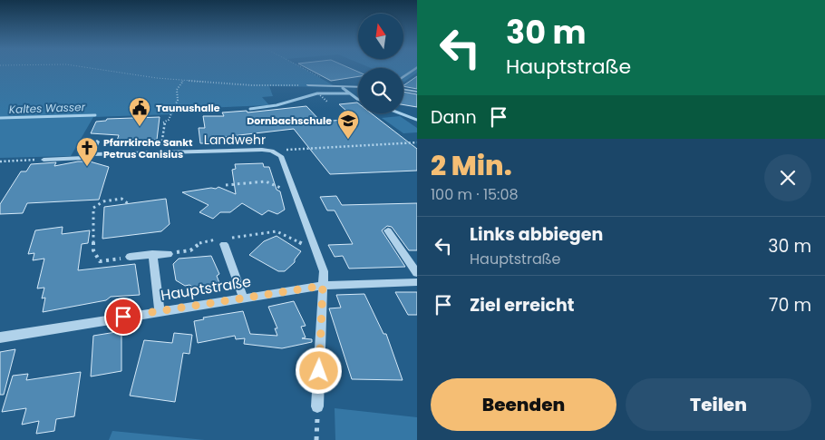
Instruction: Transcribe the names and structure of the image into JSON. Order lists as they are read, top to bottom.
{
  "streets": {
    "street": ["Landwehr", "Hauptstraße"]
  },
  "crossings": [
    ["Landwehr", "Hauptstraße"]
  ],
  "water": ["Kaltes Wasser"],
  "places": {
    "public building": ["Taunushalle"],
    "school or university": ["Dornbachschule"],
    "church": ["Pfarrkirche Sankt Petrus Canisius"]
  },
  "north": "top",
  "page": {
    "turn": ["30 m", "Hauptstraße"],
    "then": "Dann",
    "heading": ["2 Min.", "100 m · 15:08"],
    "list": [
      {
        "name": "Links abbiegen",
        "note": "Hauptstraße",
        "value": "30 m"
      },
      {
        "name": "Ziel erreicht",
        "value": "70 m"
      }
    ],
    "buttons": ["Beenden", "Teilen"]
  }
}
